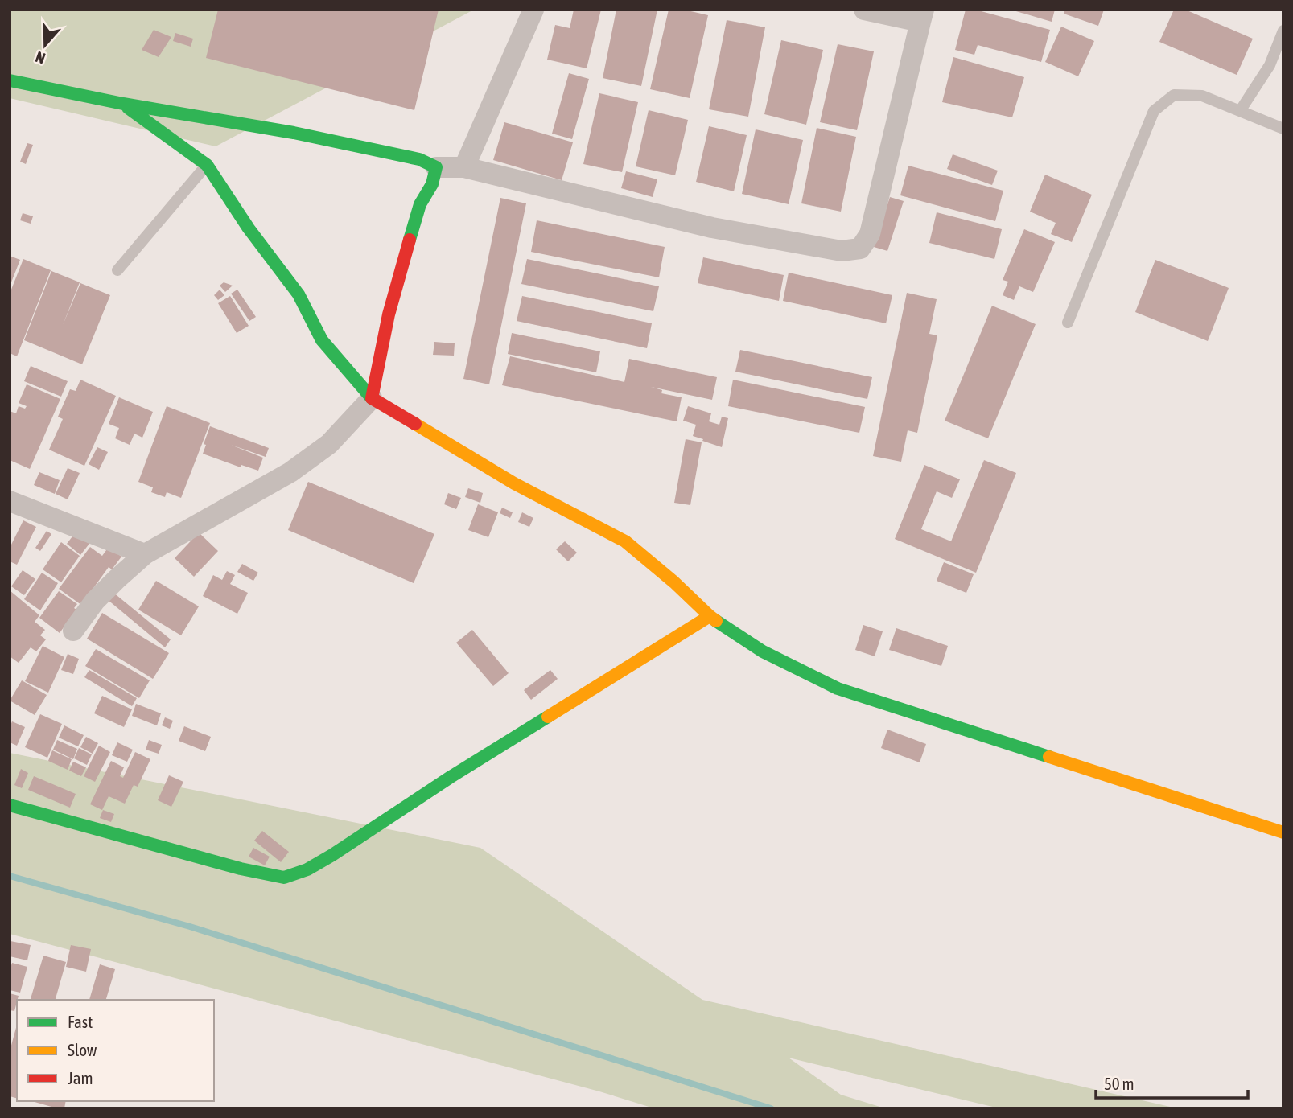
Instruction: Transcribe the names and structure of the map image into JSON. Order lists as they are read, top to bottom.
{
  "legend": ["Fast", "Slow", "Jam"],
  "scale_bar": "50 m",
  "north": "bottom"
}
